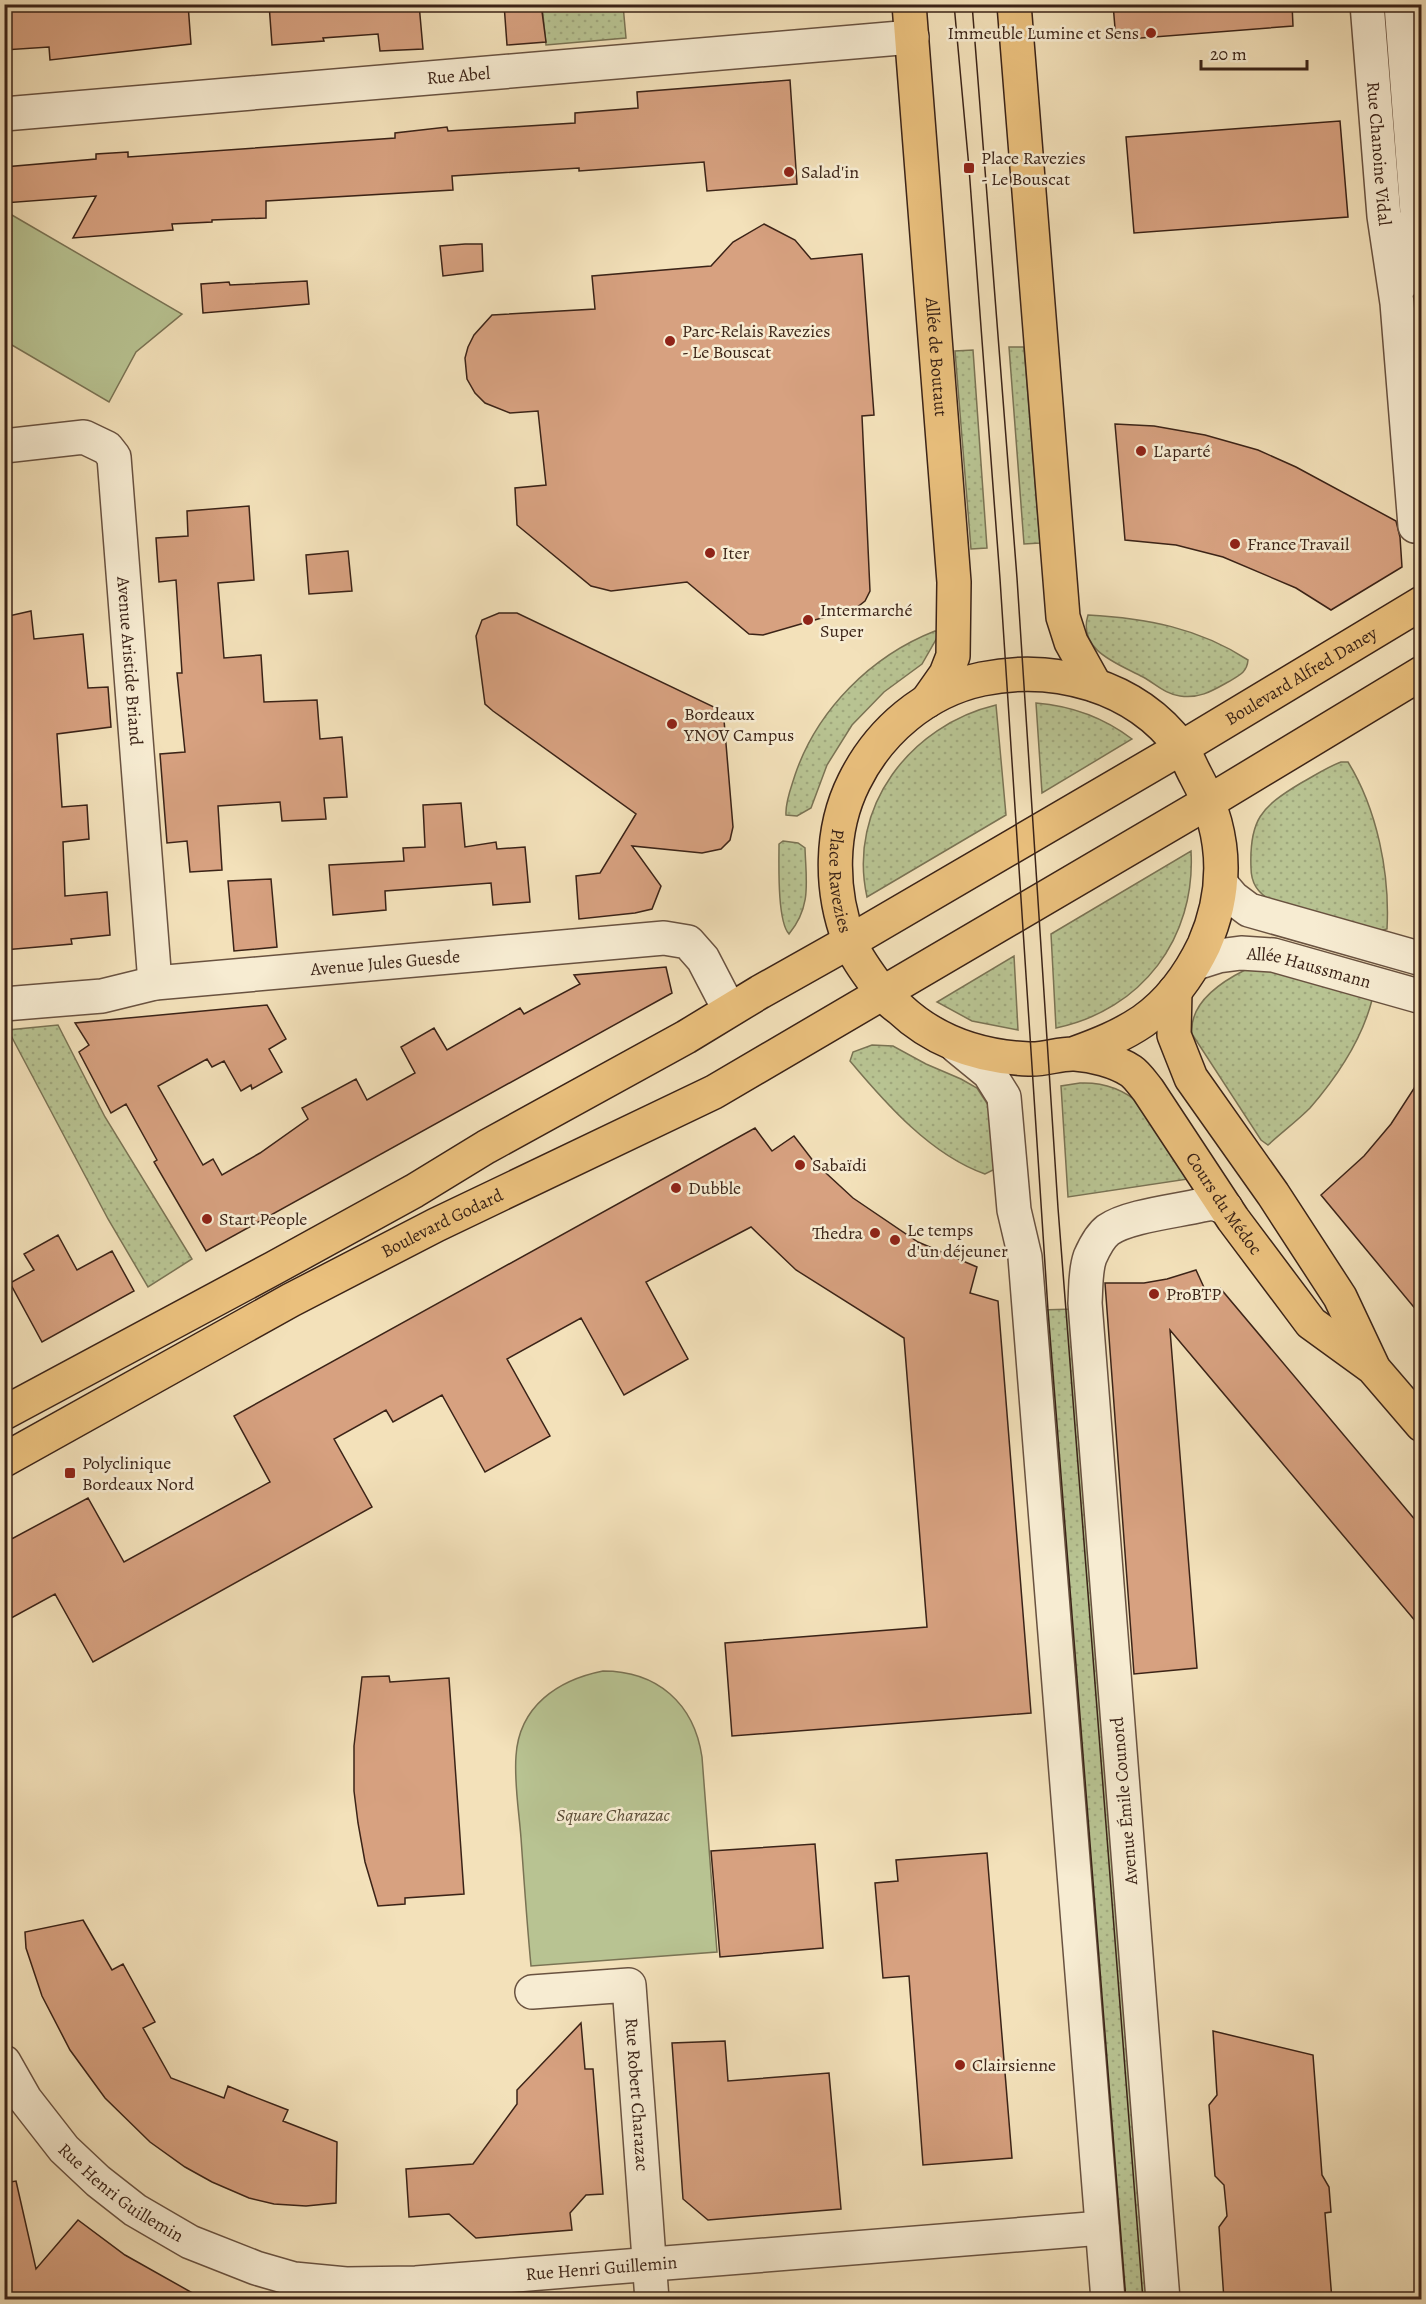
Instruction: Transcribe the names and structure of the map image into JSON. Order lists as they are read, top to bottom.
{
  "streets": {
    "main road": [
      "Allée de Boutaut",
      "Boulevard Alfred Daney",
      "Place Ravezies",
      "Cours du Médoc",
      "Boulevard Godard"
    ],
    "street": [
      "Rue Abel",
      "Rue Chanoine Vidal",
      "Avenue Aristide Briand",
      "Avenue Jules Guesde",
      "Allée Haussmann",
      "Avenue Émile Counord",
      "Rue Robert Charazac",
      "Rue Henri Guillemin"
    ]
  },
  "crossings": [
    ["Rue Abel", "Allée de Boutaut"],
    ["Allée de Boutaut", "Place Ravezies"],
    ["Avenue Aristide Briand", "Avenue Jules Guesde"],
    ["Boulevard Alfred Daney", "Place Ravezies"],
    ["Place Ravezies", "Allée Haussmann"],
    ["Place Ravezies", "Cours du Médoc"],
    ["Place Ravezies", "Boulevard Godard"],
    ["Place Ravezies", "Rue Henri Guillemin"],
    ["Cours du Médoc", "Avenue Émile Counord"],
    ["Rue Robert Charazac", "Rue Henri Guillemin"]
  ],
  "parks": ["Square Charazac"],
  "places": {
    "other": [
      "Immeuble Lumine et Sens",
      "Salad'in",
      "Parc-Relais Ravezies - Le Bouscat",
      "L'aparté",
      "France Travail",
      "Iter",
      "Intermarché Super",
      "Bordeaux YNOV Campus",
      "Sabaïdi",
      "Dubble",
      "Start People",
      "Thedra",
      "Le temps d'un déjeuner",
      "ProBTP",
      "Clairsienne"
    ],
    "transit": ["Place Ravezies - Le Bouscat", "Polyclinique Bordeaux Nord"]
  },
  "scale_bar": "20 m"
}
